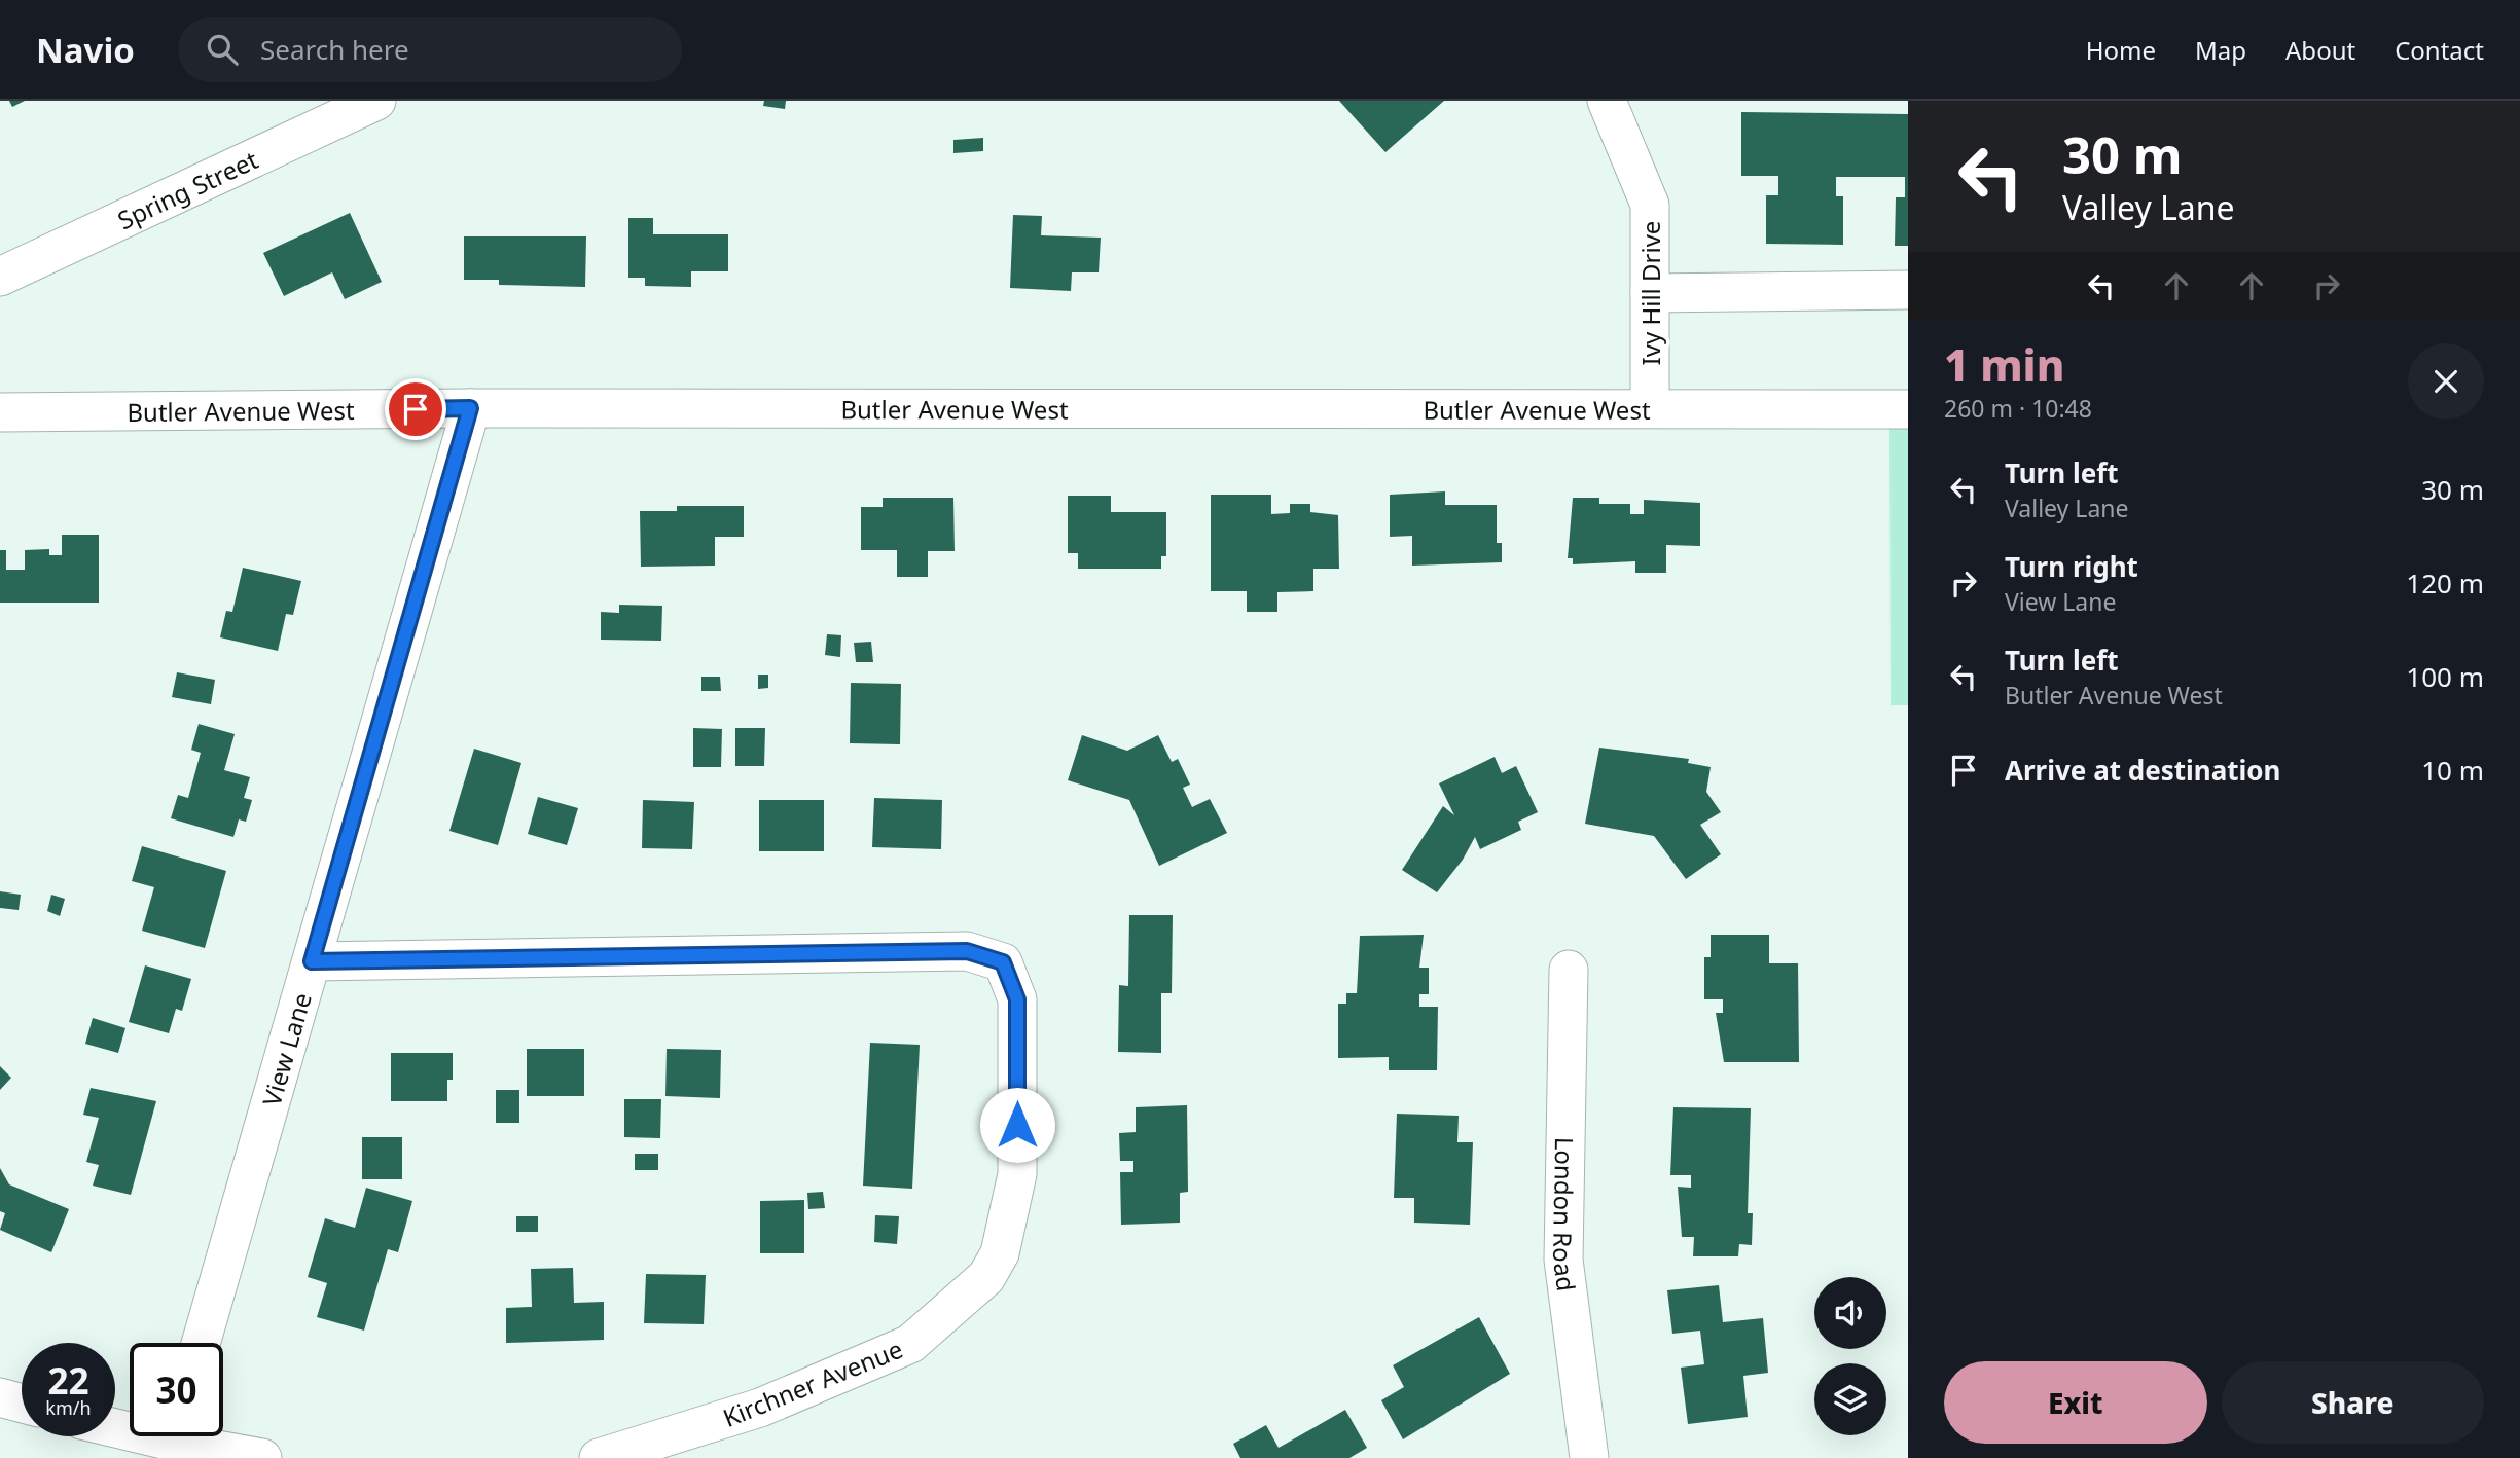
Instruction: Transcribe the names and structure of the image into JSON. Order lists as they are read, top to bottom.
{
  "streets": {
    "street": [
      "Spring Street",
      "Ivy Hill Drive",
      "Butler Avenue West",
      "View Lane",
      "London Road",
      "Kirchner Avenue"
    ]
  },
  "crossings": [
    ["Ivy Hill Drive", "Butler Avenue West"],
    ["Butler Avenue West", "View Lane"],
    ["View Lane", "Kirchner Avenue"]
  ],
  "page": {
    "header": "Navio",
    "search": "Search here",
    "nav": [
      "Home",
      "Map",
      "About",
      "Contact"
    ],
    "turn": ["30 m", "Valley Lane"],
    "heading": ["1 min", "260 m · 10:48"],
    "list": [
      {
        "name": "Turn left",
        "note": "Valley Lane",
        "value": "30 m"
      },
      {
        "name": "Turn right",
        "note": "View Lane",
        "value": "120 m"
      },
      {
        "name": "Turn left",
        "note": "Butler Avenue West",
        "value": "100 m"
      },
      {
        "name": "Arrive at destination",
        "value": "10 m"
      }
    ],
    "speed": "22 km/h",
    "limit": "30",
    "buttons": ["Exit", "Share"]
  }
}
